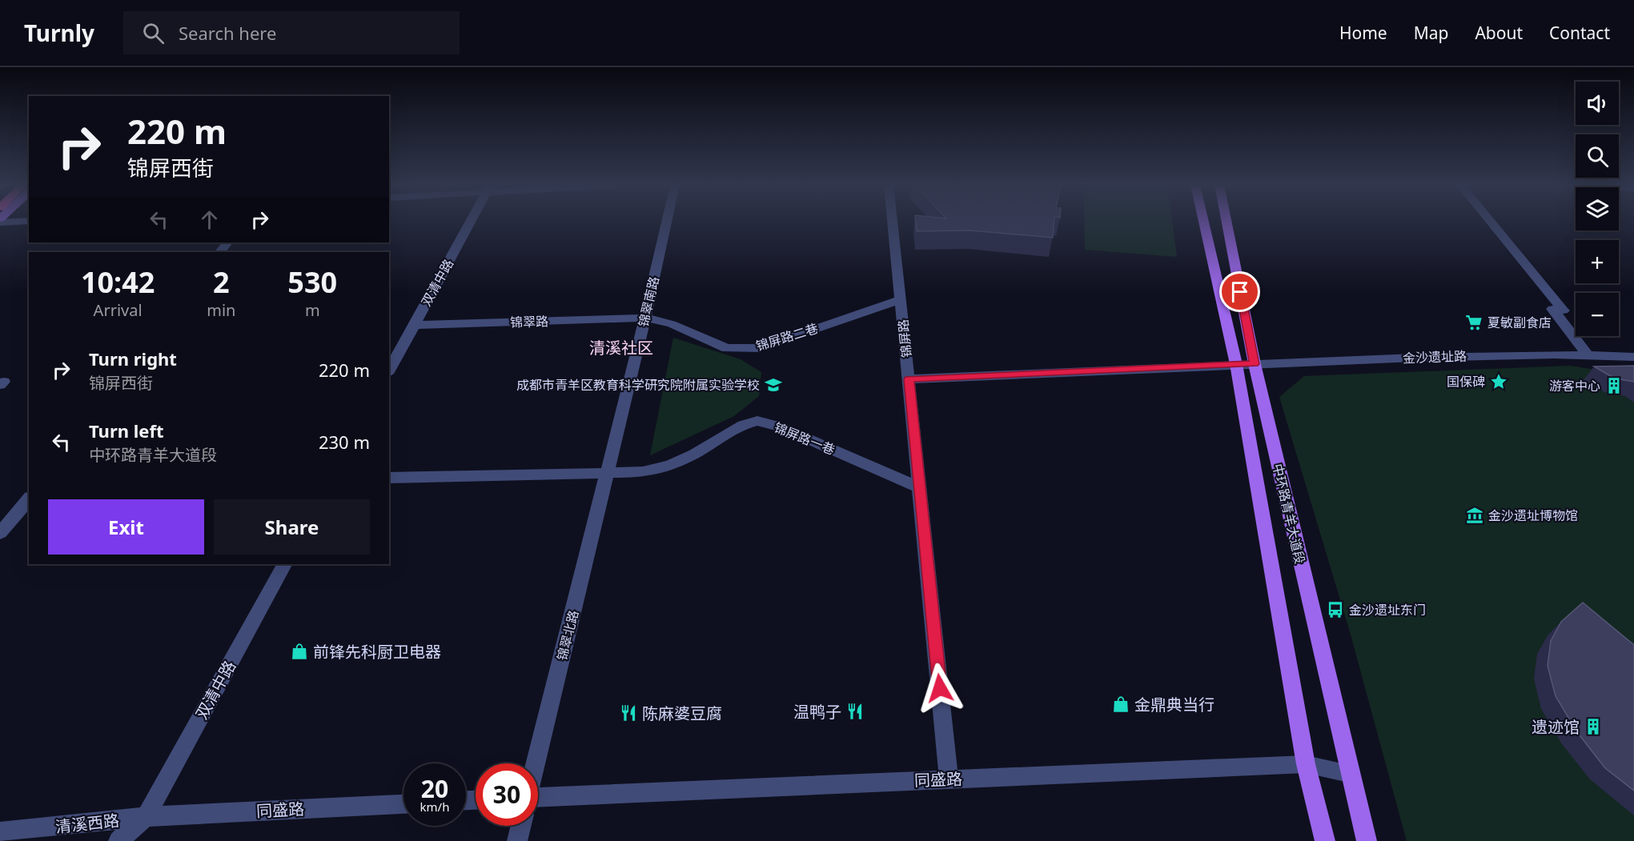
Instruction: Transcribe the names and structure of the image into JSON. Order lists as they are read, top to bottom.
{
  "streets": {
    "main road": ["中环路青羊大道段"],
    "street": [
      "双清中路",
      "锦翠南路",
      "锦翠路",
      "锦屏路二巷",
      "锦屏路",
      "金沙遗址路",
      "锦屏路一巷",
      "锦翠北路",
      "同盛路",
      "清溪西路"
    ]
  },
  "crossings": [
    ["双清中路", "锦翠路"],
    ["双清中路", "同盛路"],
    ["双清中路", "清溪西路"],
    ["锦翠南路", "锦翠路"],
    ["锦翠南路", "锦屏路二巷"],
    ["锦翠南路", "锦屏路一巷"],
    ["锦翠南路", "锦翠北路"],
    ["锦翠路", "锦屏路二巷"],
    ["锦屏路二巷", "锦屏路"],
    ["锦屏路", "金沙遗址路"],
    ["锦屏路", "锦屏路一巷"],
    ["锦屏路", "同盛路"],
    ["金沙遗址路", "中环路青羊大道段"],
    ["锦屏路一巷", "锦翠北路"],
    ["中环路青羊大道段", "同盛路"],
    ["同盛路", "清溪西路"]
  ],
  "districts": ["清溪社区"],
  "places": {
    "supermarket": ["夏敏副食店"],
    "place": ["国保碑"],
    "school or university": ["成都市青羊区教育科学研究院附属实验学校"],
    "building": ["游客中心", "遗迹馆"],
    "museum": ["金沙遗址博物馆"],
    "bus stop": ["金沙遗址东门"],
    "shop": ["前锋先科厨卫电器", "金鼎典当行"],
    "restaurant": ["温鸭子", "陈麻婆豆腐"]
  },
  "page": {
    "header": "Turnly",
    "search": "Search here",
    "nav": [
      "Home",
      "Map",
      "About",
      "Contact"
    ],
    "map_buttons": ["+", "−"],
    "turn": ["220 m", "锦屏西街"],
    "eta": [
      "10:42",
      "Arrival",
      "2",
      "min",
      "530",
      "m"
    ],
    "list": [
      {
        "name": "Turn right",
        "note": "锦屏西街",
        "value": "220 m"
      },
      {
        "name": "Turn left",
        "note": "中环路青羊大道段",
        "value": "230 m"
      }
    ],
    "buttons": ["Exit", "Share"],
    "speed": "20 km/h",
    "limit": "30"
  }
}
